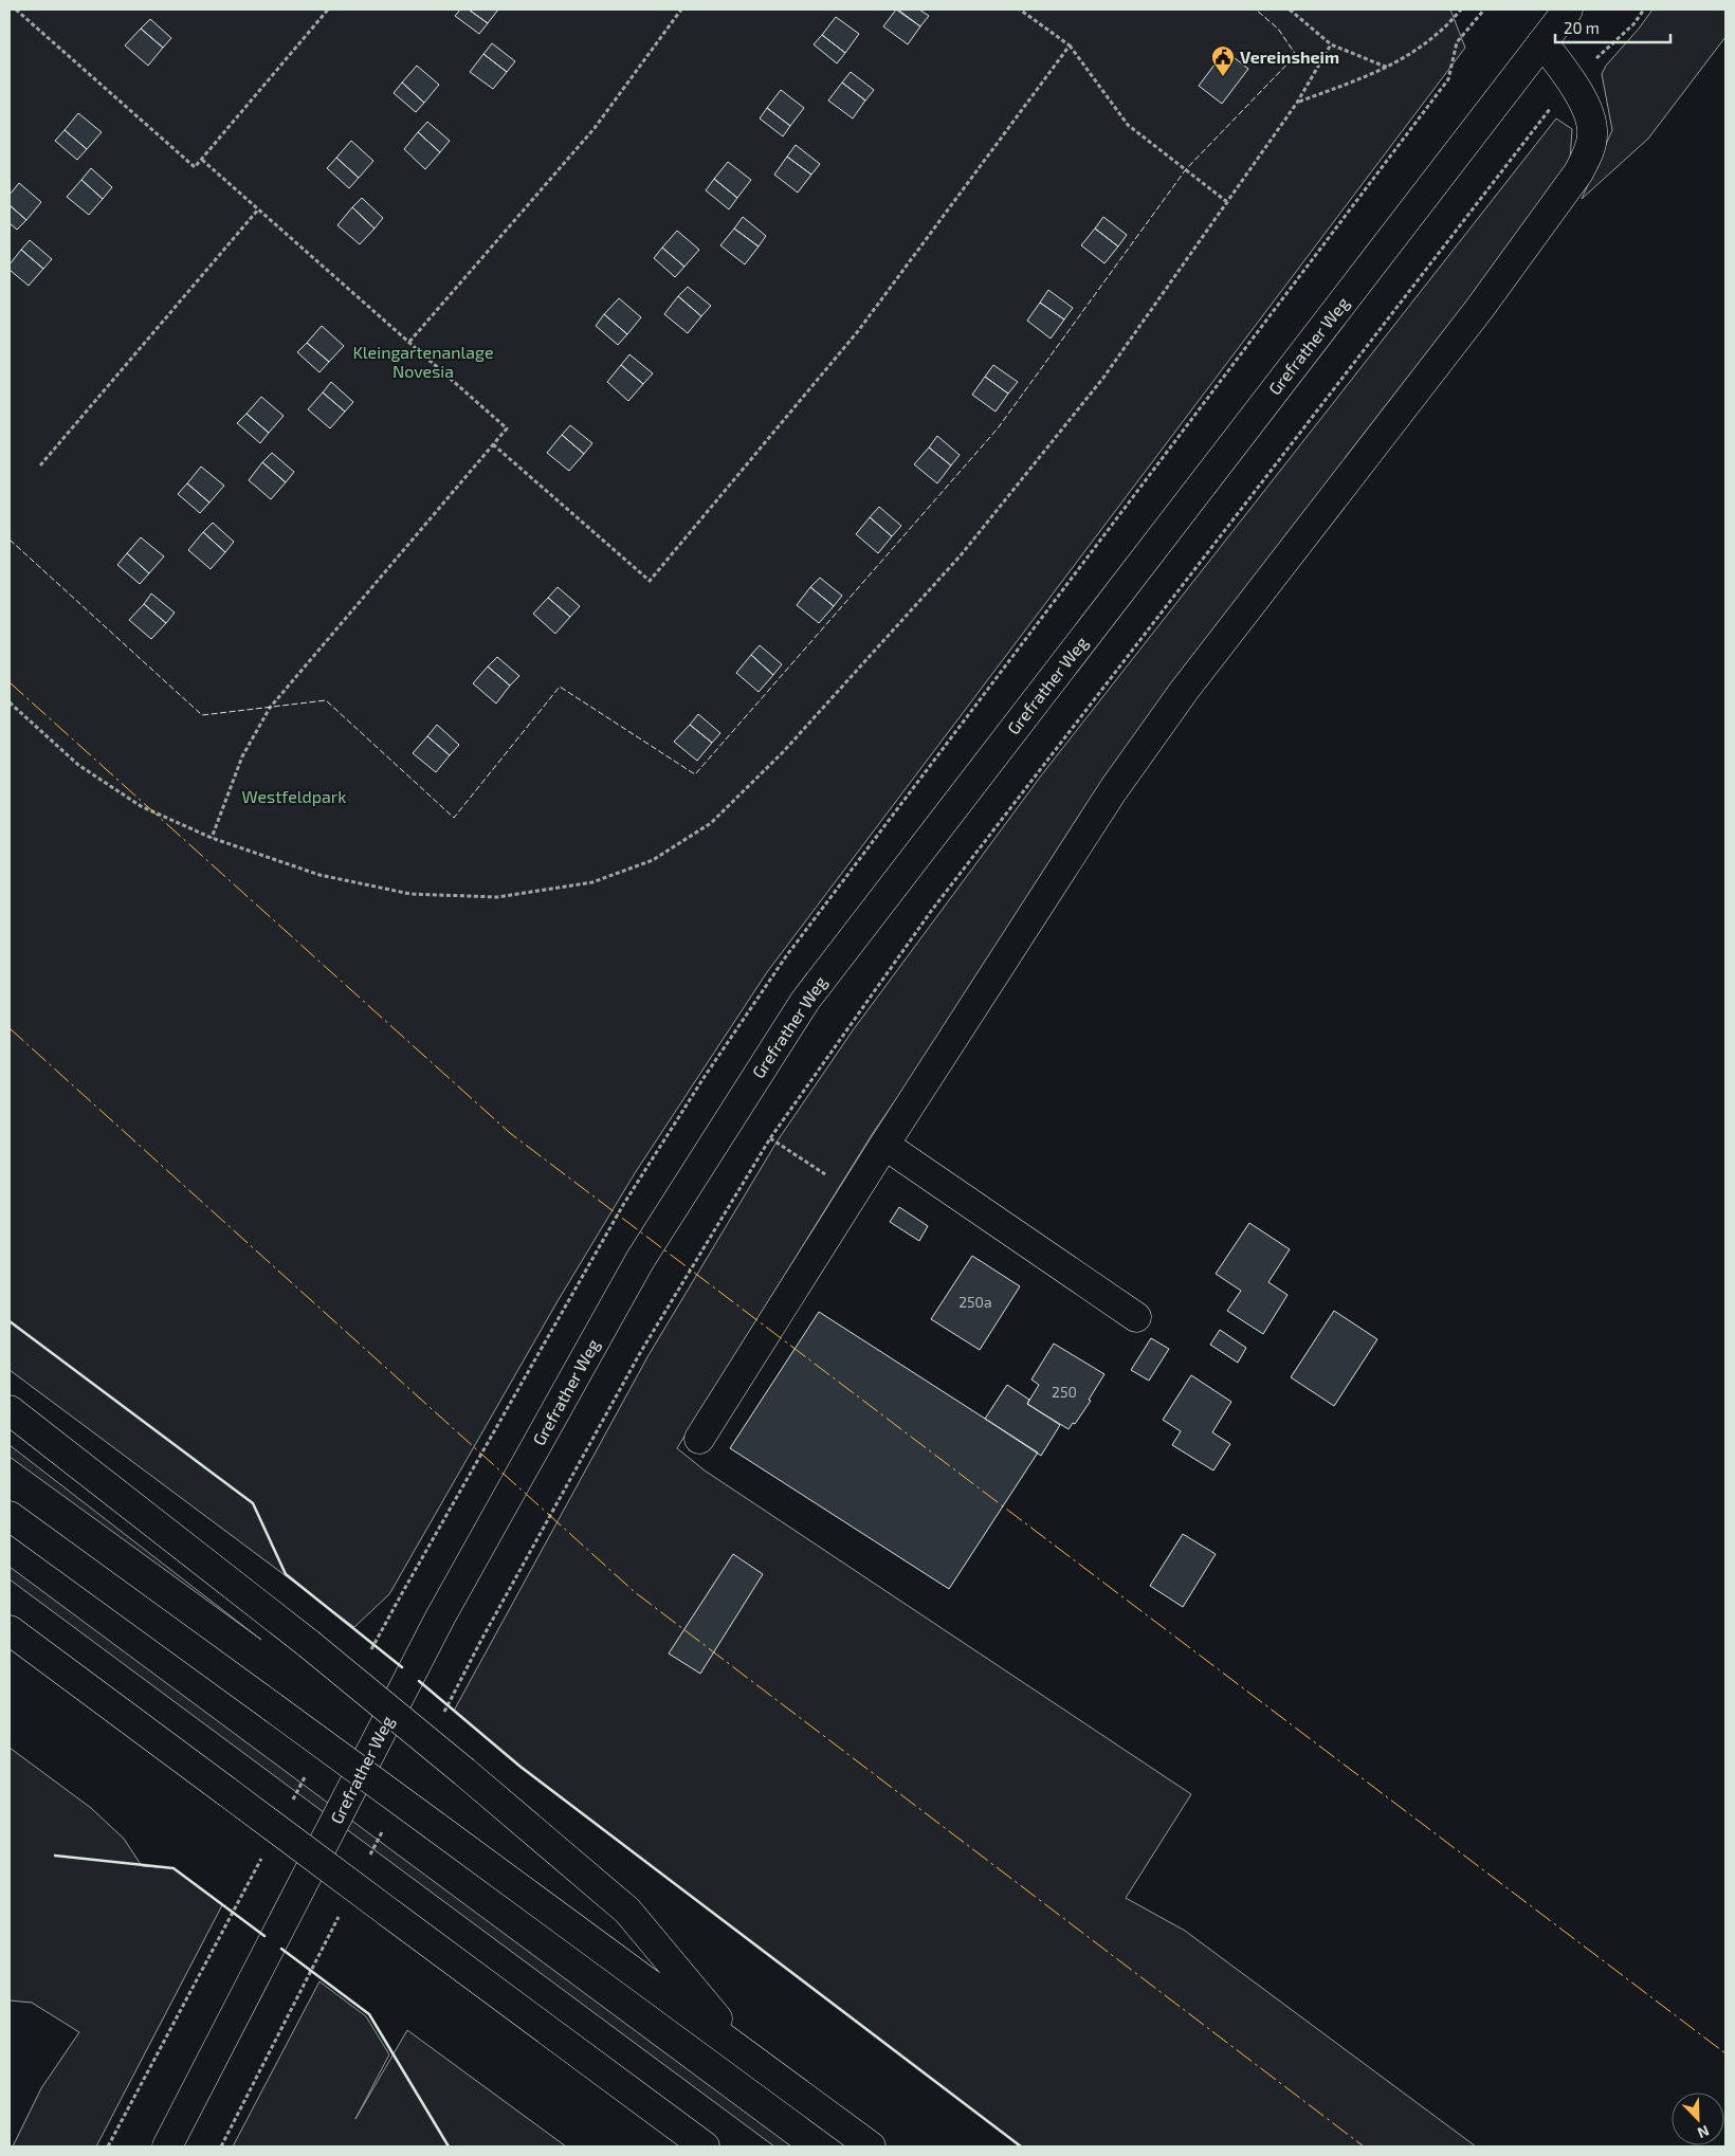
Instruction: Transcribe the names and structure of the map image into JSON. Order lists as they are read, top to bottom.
{
  "streets": {
    "main road": ["Grefrather Weg"]
  },
  "parks": ["Kleingartenanlage Novesia", "Westfeldpark"],
  "places": {
    "public building": ["Vereinsheim"]
  },
  "house_numbers": ["250a", "250"],
  "scale_bar": "20 m",
  "north": "bottom right"
}
